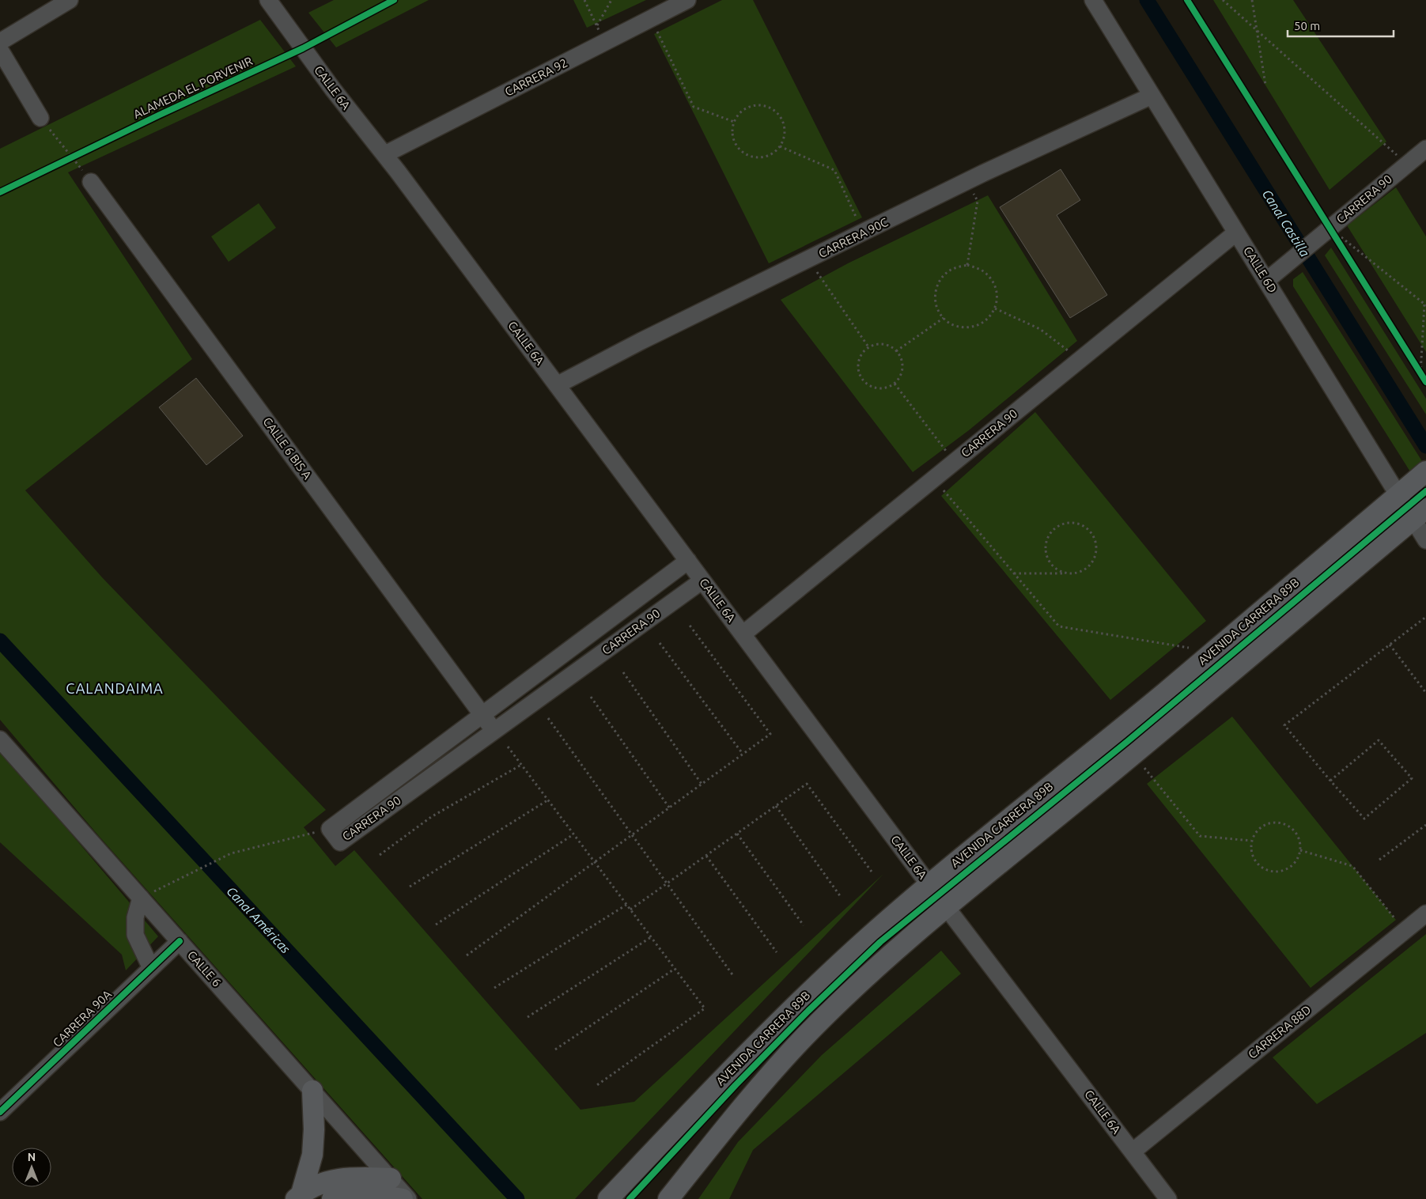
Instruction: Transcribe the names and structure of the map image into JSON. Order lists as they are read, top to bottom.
{
  "streets": {
    "main road": ["AVENIDA CARRERA 89B"],
    "street": [
      "CARRERA 92",
      "CALLE 6A",
      "CARRERA 90",
      "CARRERA 90C",
      "CALLE 6D",
      "CALLE 6 BIS A",
      "CALLE 6",
      "CARRERA 90A",
      "CARRERA 88D"
    ],
    "cycle path": ["ALAMEDA EL PORVENIR"]
  },
  "crossings": [
    ["CARRERA 92", "CALLE 6A"],
    ["CALLE 6A", "CARRERA 90"],
    ["CALLE 6A", "CARRERA 90C"],
    ["CALLE 6A", "AVENIDA CARRERA 89B"],
    ["CALLE 6A", "CARRERA 88D"],
    ["CARRERA 90", "CALLE 6D"],
    ["CARRERA 90", "CALLE 6 BIS A"],
    ["CARRERA 90C", "CALLE 6D"],
    ["CALLE 6D", "AVENIDA CARRERA 89B"],
    ["CALLE 6", "CARRERA 90A"]
  ],
  "districts": ["CALANDAIMA"],
  "water": ["Canal Castilla", "Canal Américas"],
  "scale_bar": "50 m",
  "north": "top"
}
